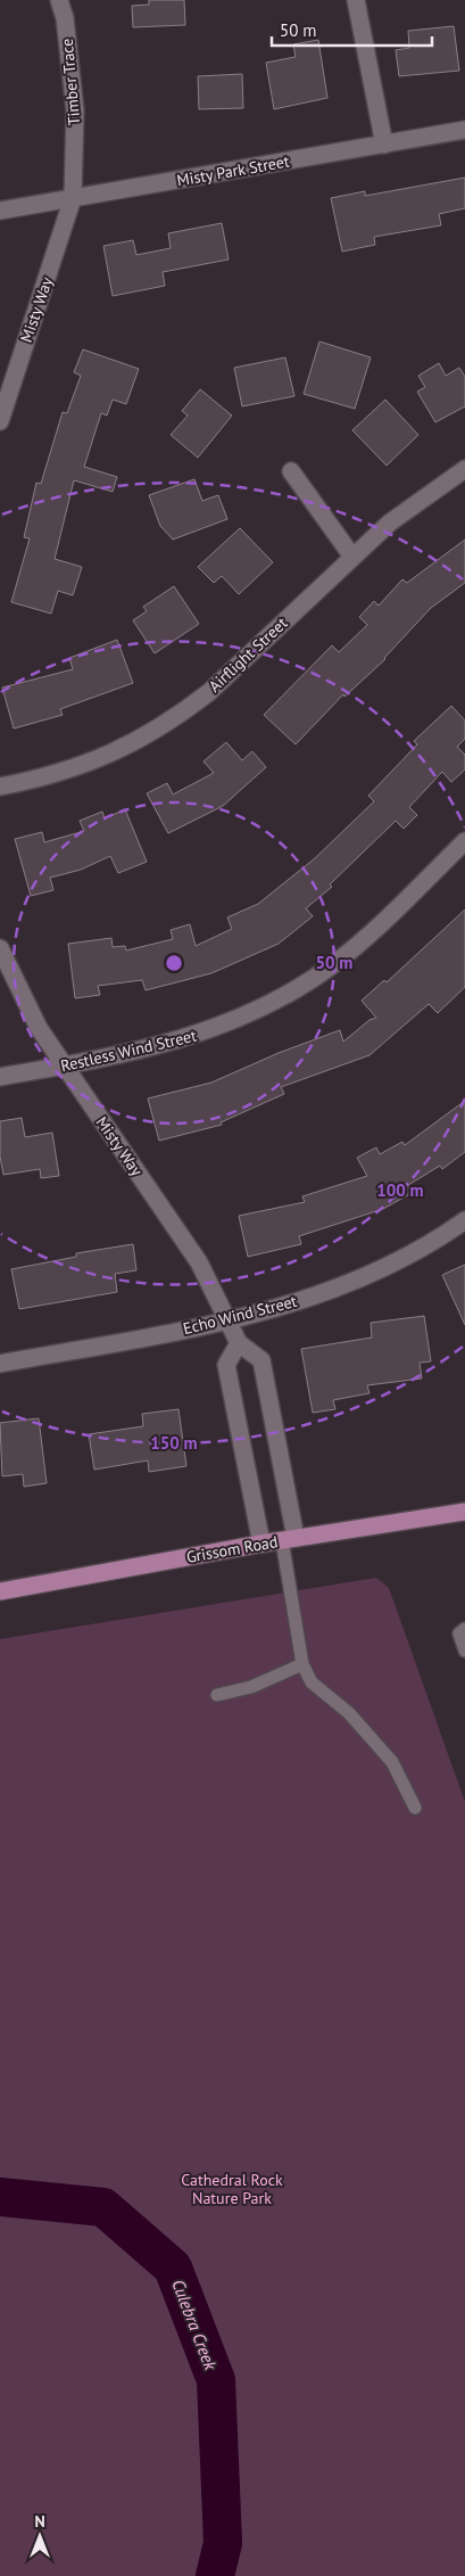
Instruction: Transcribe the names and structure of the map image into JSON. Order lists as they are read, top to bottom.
{
  "streets": {
    "main road": ["Grissom Road"],
    "street": [
      "Timber Trace",
      "Misty Park Street",
      "Misty Way",
      "Airflight Street",
      "Restless Wind Street",
      "Echo Wind Street"
    ]
  },
  "crossings": [
    ["Timber Trace", "Misty Park Street"],
    ["Timber Trace", "Misty Way"],
    ["Misty Park Street", "Misty Way"],
    ["Misty Way", "Restless Wind Street"],
    ["Misty Way", "Echo Wind Street"],
    ["Misty Way", "Grissom Road"]
  ],
  "water": ["Culebra Creek"],
  "parks": ["Cathedral Rock Nature Park"],
  "scale_bar": "50 m",
  "north": "top",
  "rings": ["50 m", "100 m", "150 m"]
}
